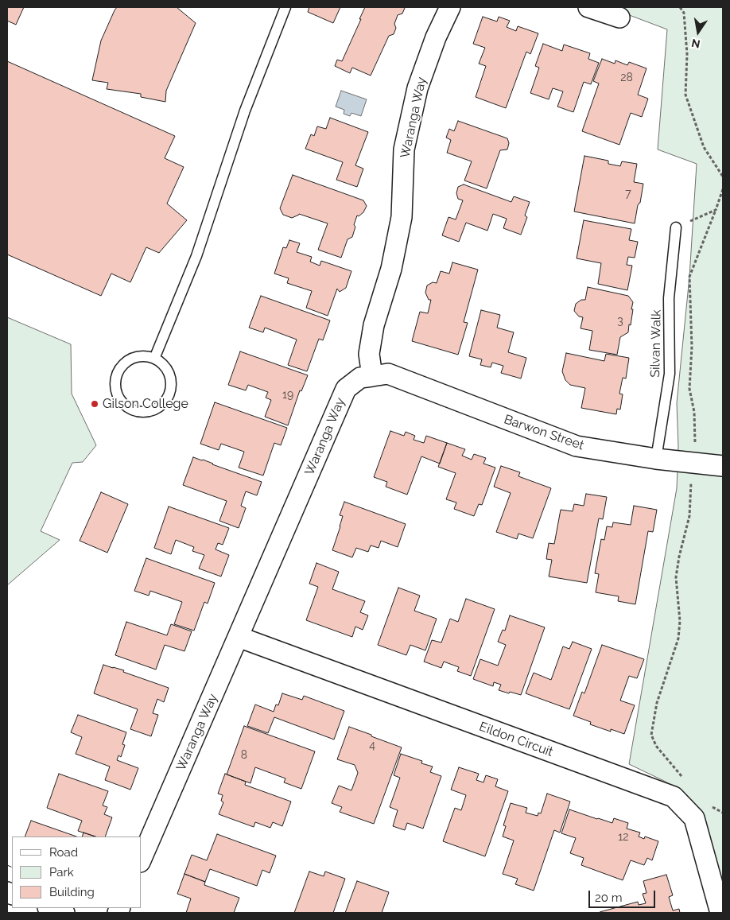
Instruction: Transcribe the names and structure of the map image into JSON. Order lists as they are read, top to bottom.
{
  "streets": {
    "street": ["Waranga Way", "Barwon Street", "Eildon Circuit"],
    "lane": ["Silvan Walk"]
  },
  "crossings": [
    ["Waranga Way", "Barwon Street"],
    ["Waranga Way", "Eildon Circuit"],
    ["Silvan Walk", "Barwon Street"]
  ],
  "places": ["Gilson College"],
  "house_numbers": [
    "28",
    "7",
    "3",
    "19",
    "4",
    "8",
    "12"
  ],
  "legend": ["Road", "Park", "Building"],
  "scale_bar": "20 m",
  "north": "bottom"
}
